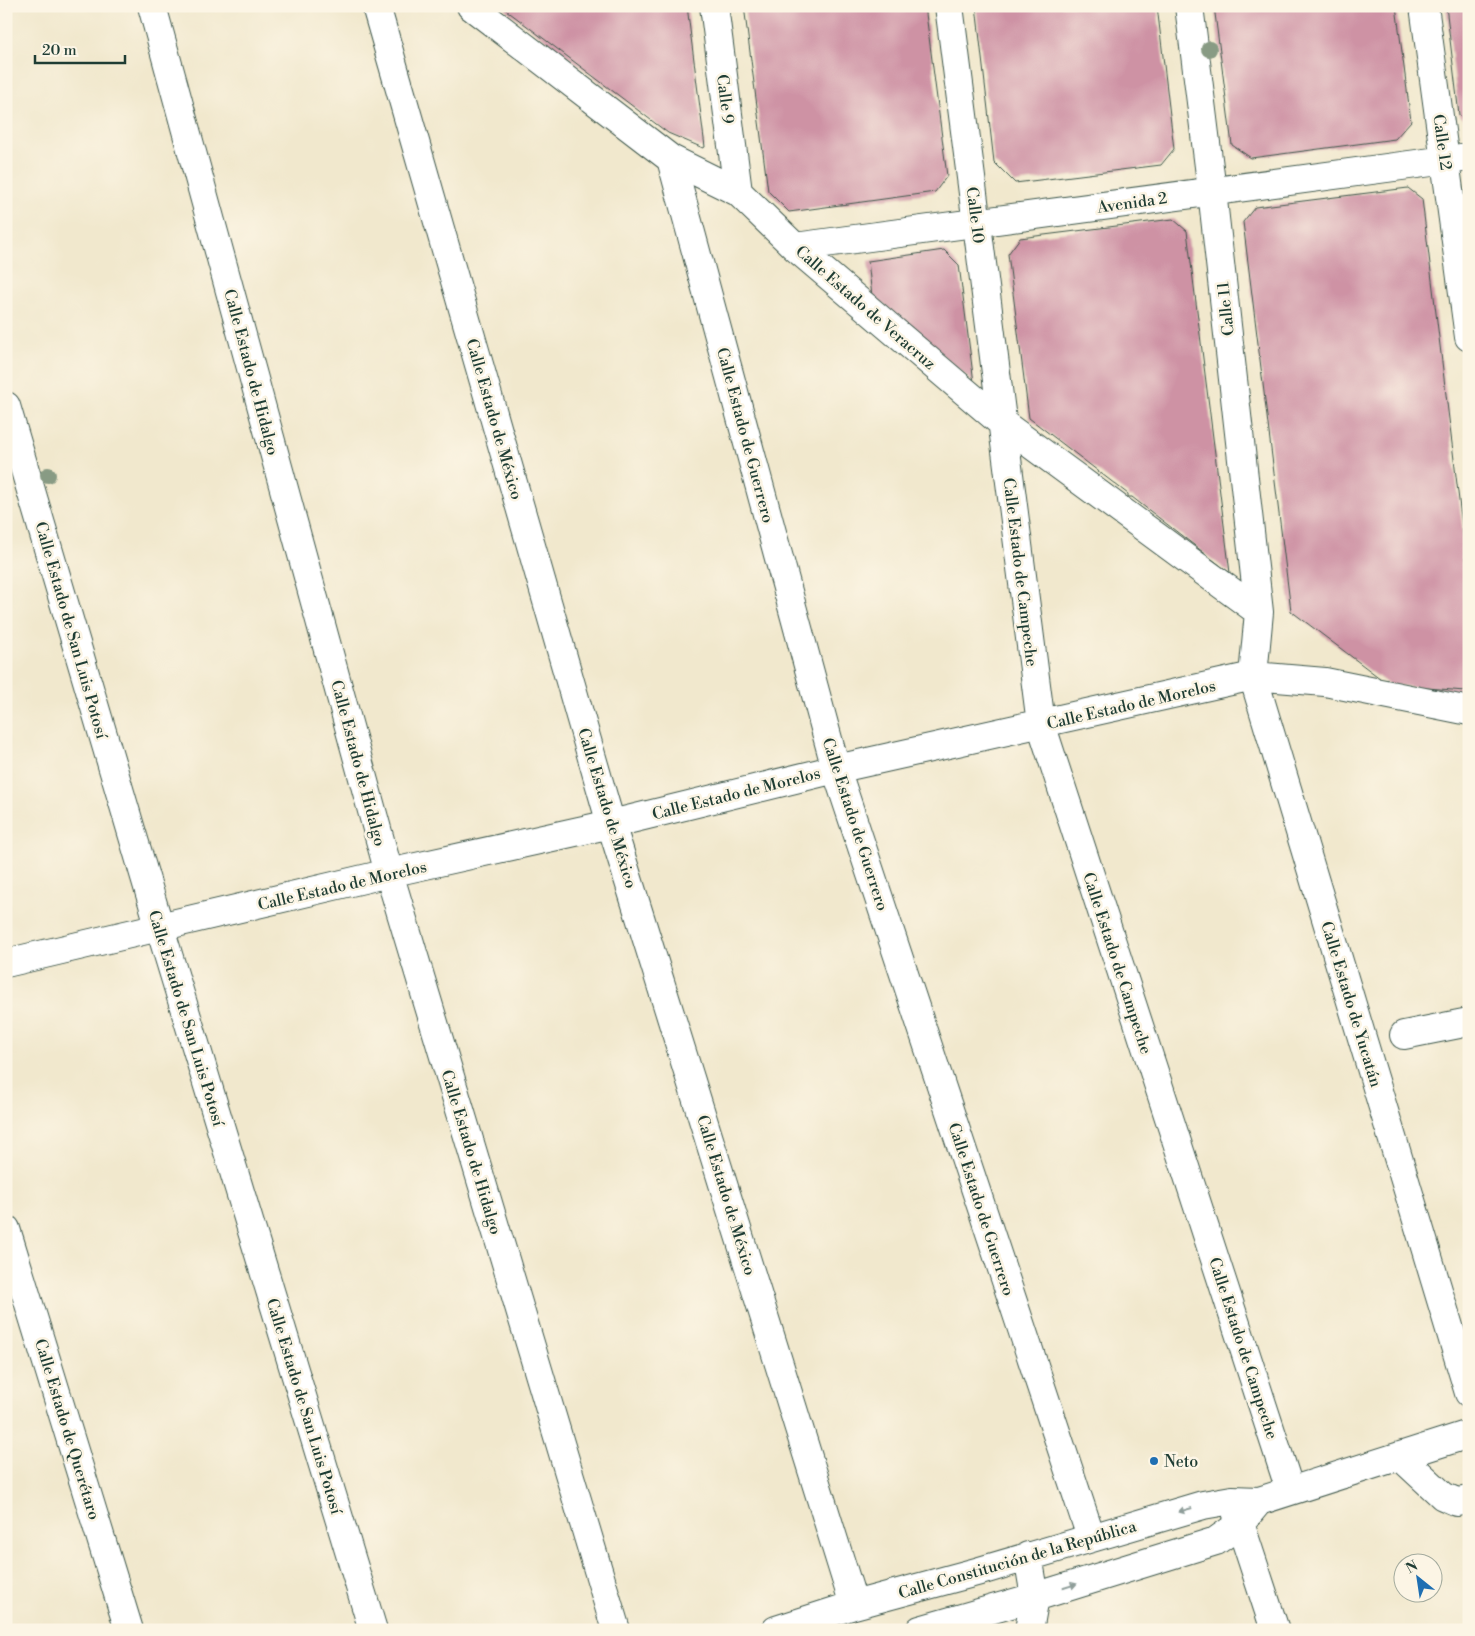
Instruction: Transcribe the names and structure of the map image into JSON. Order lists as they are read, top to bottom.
{
  "streets": {
    "street": [
      "Calle 9",
      "Calle 12",
      "Avenida 2",
      "Calle 10",
      "Calle Estado de Veracruz",
      "Calle 11",
      "Calle Estado de Hidalgo",
      "Calle Estado de México",
      "Calle Estado de Guerrero",
      "Calle Estado de Campeche",
      "Calle Estado de San Luis Potosí",
      "Calle Estado de Morelos",
      "Calle Estado de Yucatán",
      "Calle Estado de Querétaro",
      "Calle Constitución de la República"
    ]
  },
  "crossings": [
    ["Calle 9", "Calle Estado de Veracruz"],
    ["Calle 12", "Avenida 2"],
    ["Avenida 2", "Calle 10"],
    ["Avenida 2", "Calle Estado de Veracruz"],
    ["Avenida 2", "Calle 11"],
    ["Calle 10", "Calle Estado de Veracruz"],
    ["Calle 10", "Calle Estado de Campeche"],
    ["Calle Estado de Veracruz", "Calle 11"],
    ["Calle Estado de Veracruz", "Calle Estado de Guerrero"],
    ["Calle Estado de Veracruz", "Calle Estado de Campeche"],
    ["Calle Estado de Veracruz", "Calle Estado de Yucatán"],
    ["Calle 11", "Calle Estado de Yucatán"],
    ["Calle Estado de Hidalgo", "Calle Estado de Morelos"],
    ["Calle Estado de México", "Calle Estado de Morelos"],
    ["Calle Estado de México", "Calle Constitución de la República"],
    ["Calle Estado de Guerrero", "Calle Estado de Morelos"],
    ["Calle Estado de Guerrero", "Calle Constitución de la República"],
    ["Calle Estado de Campeche", "Calle Estado de Morelos"],
    ["Calle Estado de San Luis Potosí", "Calle Estado de Morelos"],
    ["Calle Estado de Morelos", "Calle Estado de Yucatán"]
  ],
  "places": ["Neto"],
  "scale_bar": "20 m",
  "north": "top left"
}
